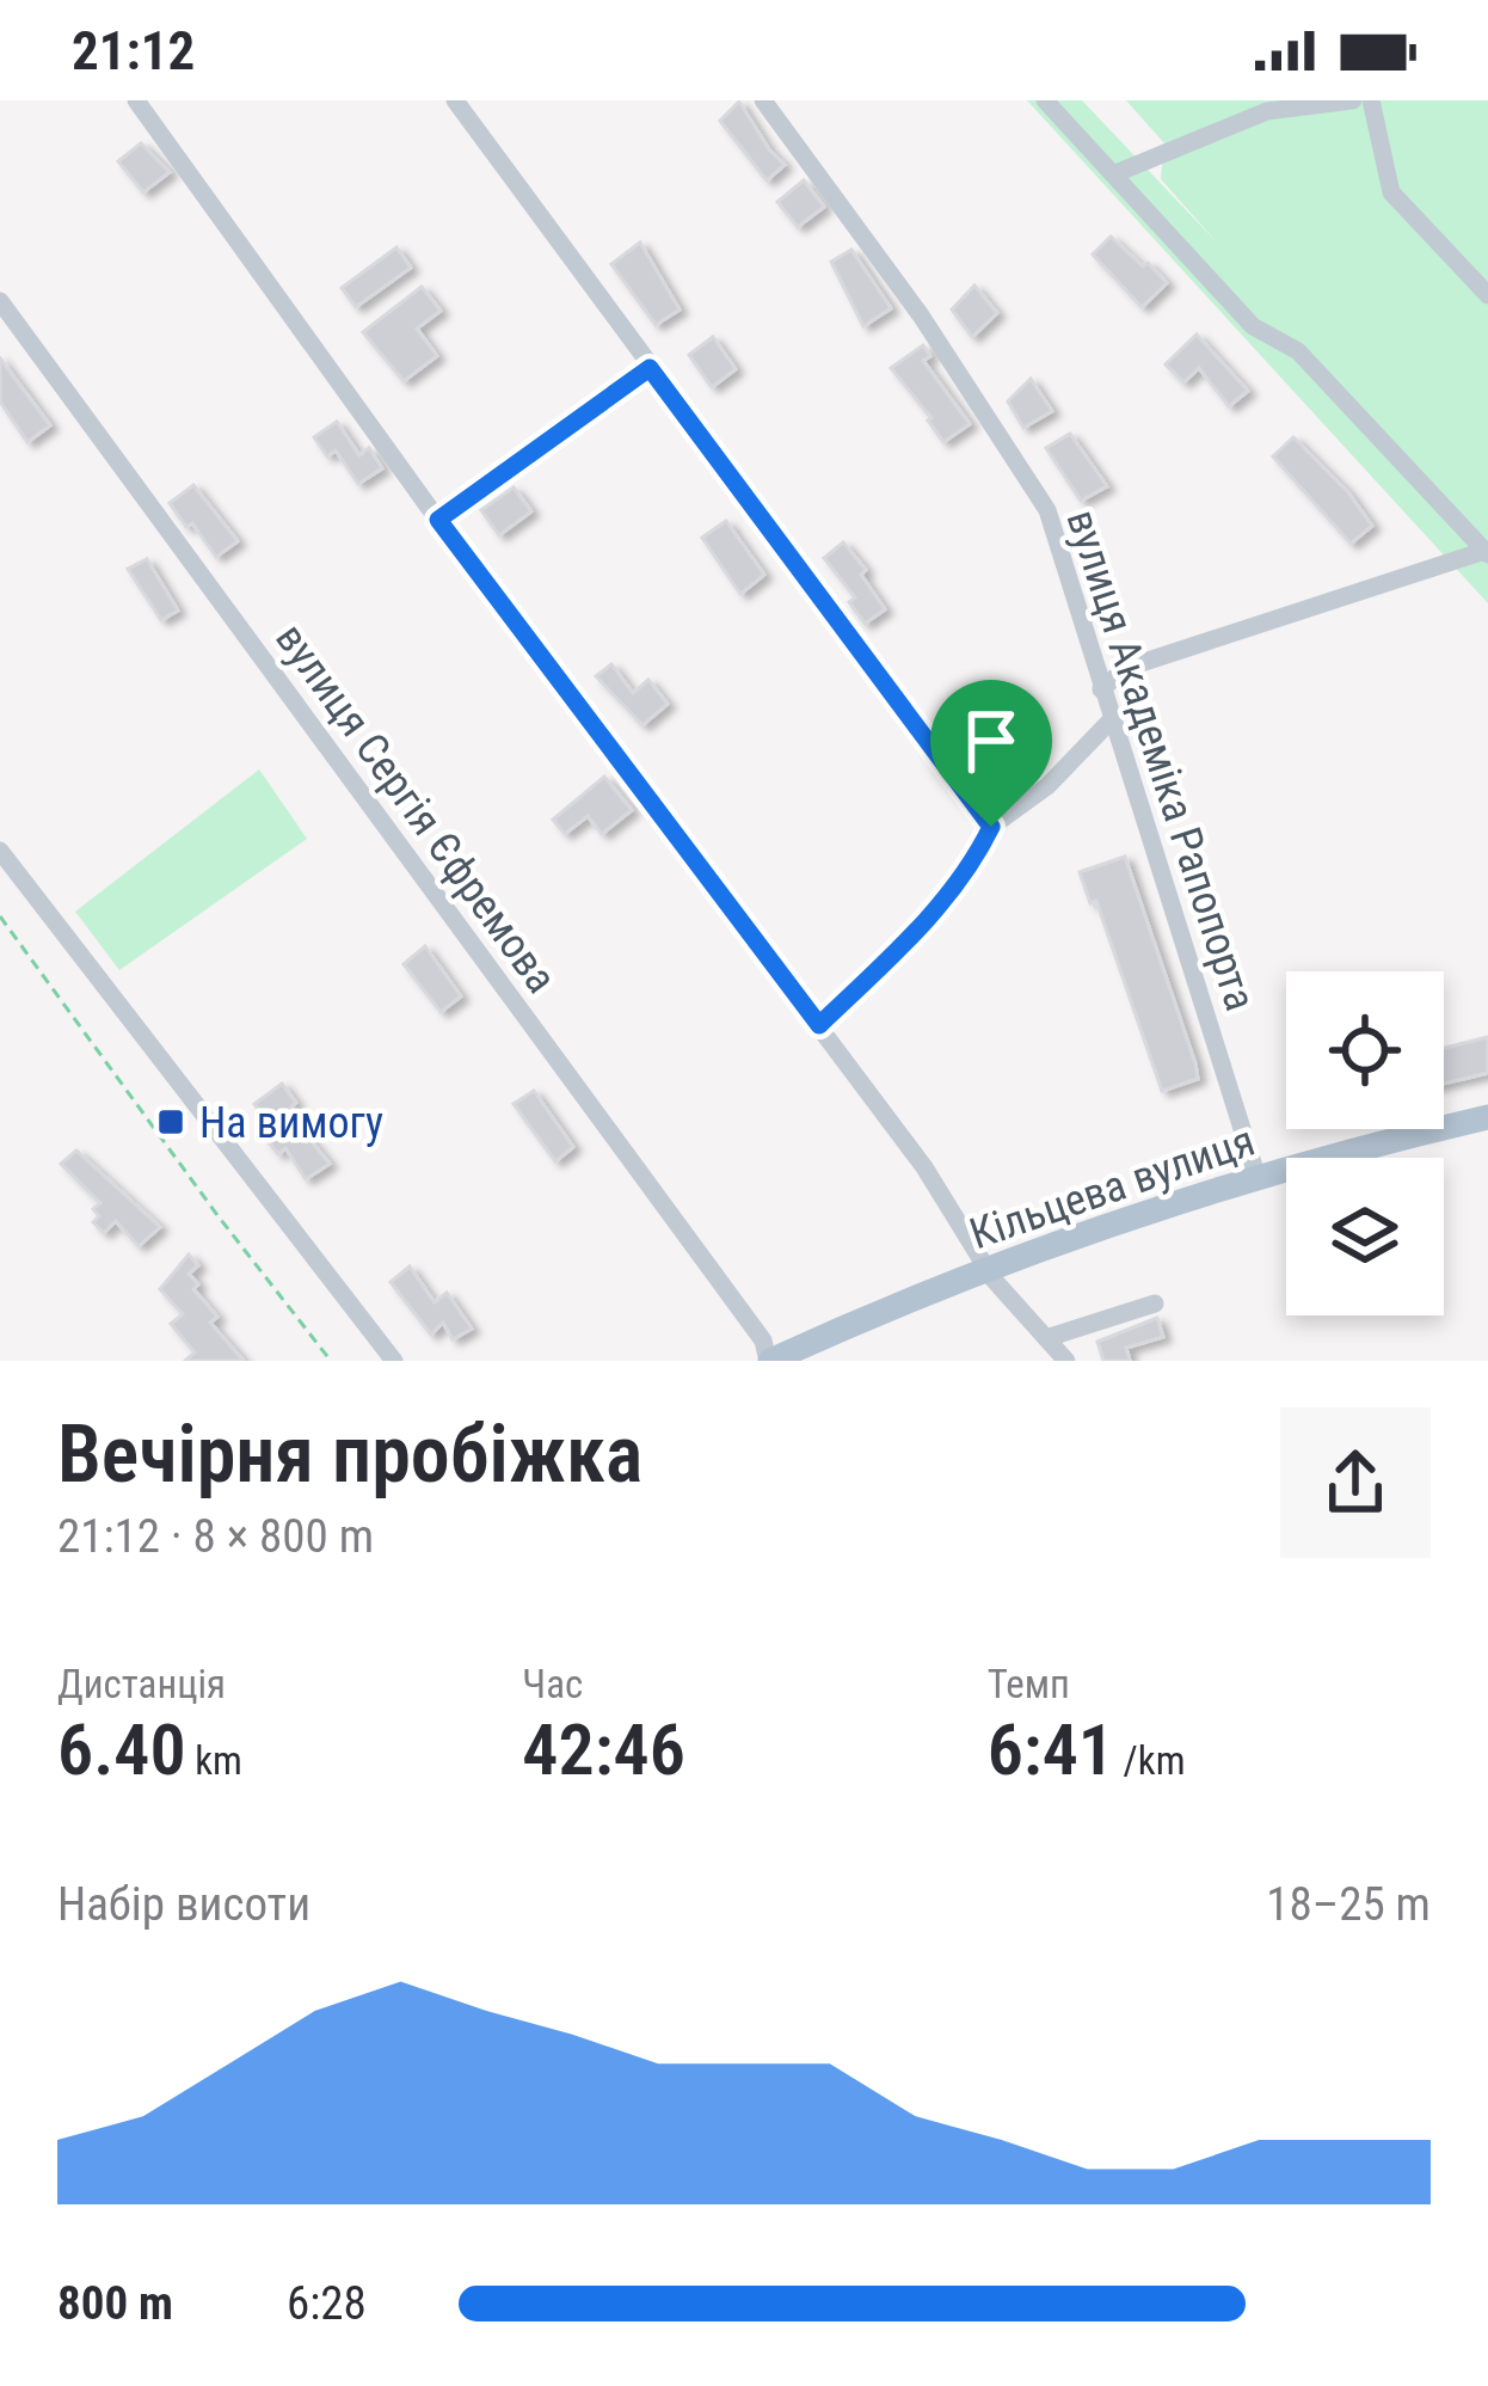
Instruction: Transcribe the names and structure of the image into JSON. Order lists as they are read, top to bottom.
{
  "streets": {
    "main road": ["Кільцева вулиця"],
    "street": ["вулиця Академіка Рапопорта", "вулиця Сергія Єфремова"]
  },
  "crossings": [
    ["вулиця Академіка Рапопорта", "Кільцева вулиця"],
    ["вулиця Сергія Єфремова", "Кільцева вулиця"]
  ],
  "places": {
    "transit": ["На вимогу"]
  },
  "page": {
    "status": "21:12",
    "heading": ["Вечірня пробіжка", "21:12 · 8 × 800 m"],
    "stats": [
      ["Дистанція", "6.40 km"],
      ["Час", "42:46"],
      ["Темп", "6:41 /km"]
    ],
    "chart": ["Набір висоти", "18–25 m"],
    "list": [
      {
        "name": "800 m",
        "note": "6:28"
      }
    ]
  }
}
